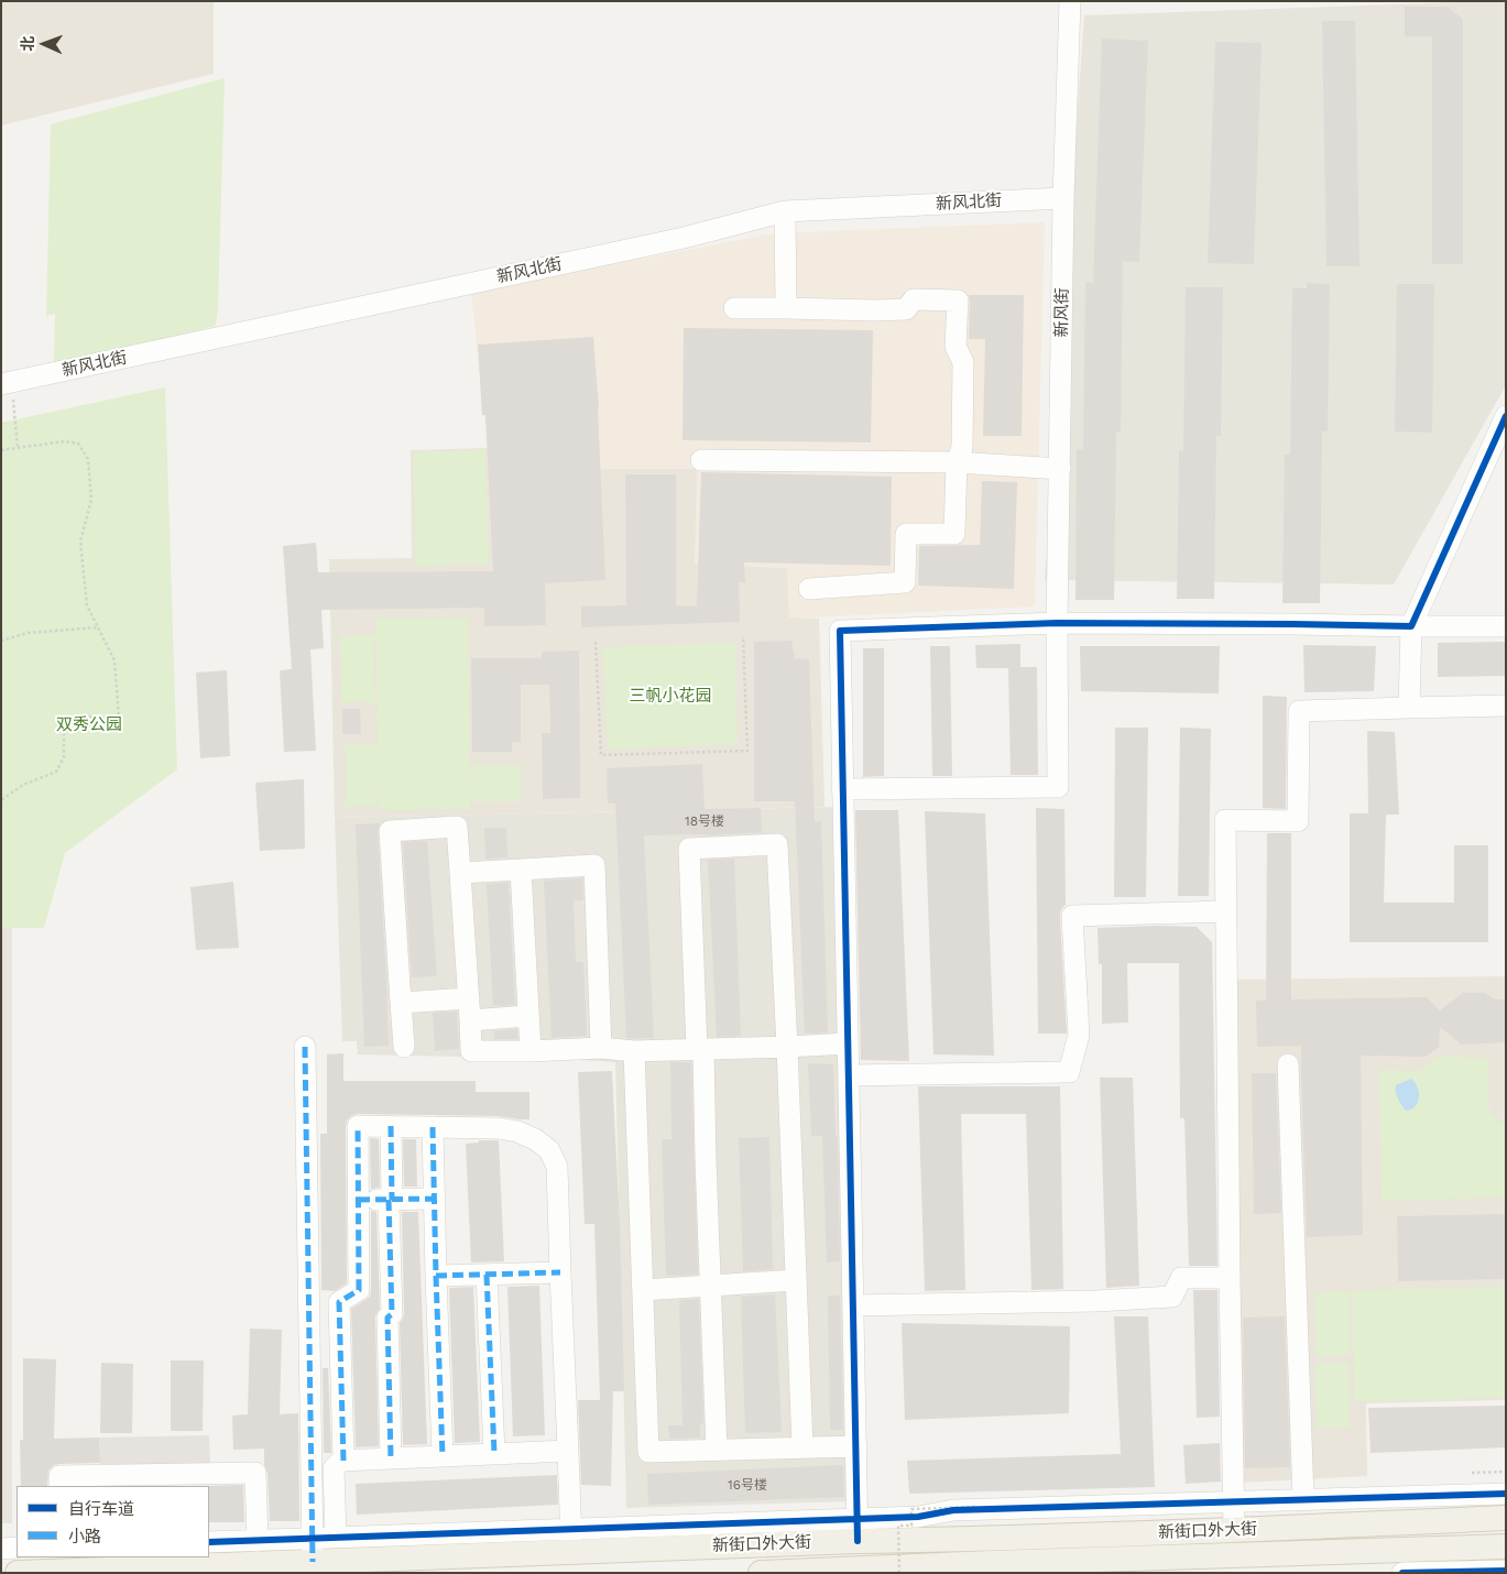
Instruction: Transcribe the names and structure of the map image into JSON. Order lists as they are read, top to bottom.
{
  "streets": {
    "main road": ["新街口外大街"],
    "street": ["新风北街", "新风街"]
  },
  "crossings": [
    ["新风北街", "新风街"]
  ],
  "parks": ["三帆小花园", "双秀公园"],
  "house_numbers": ["18号楼", "16号楼"],
  "legend": ["自行车道", "小路"],
  "north": "left"
}
